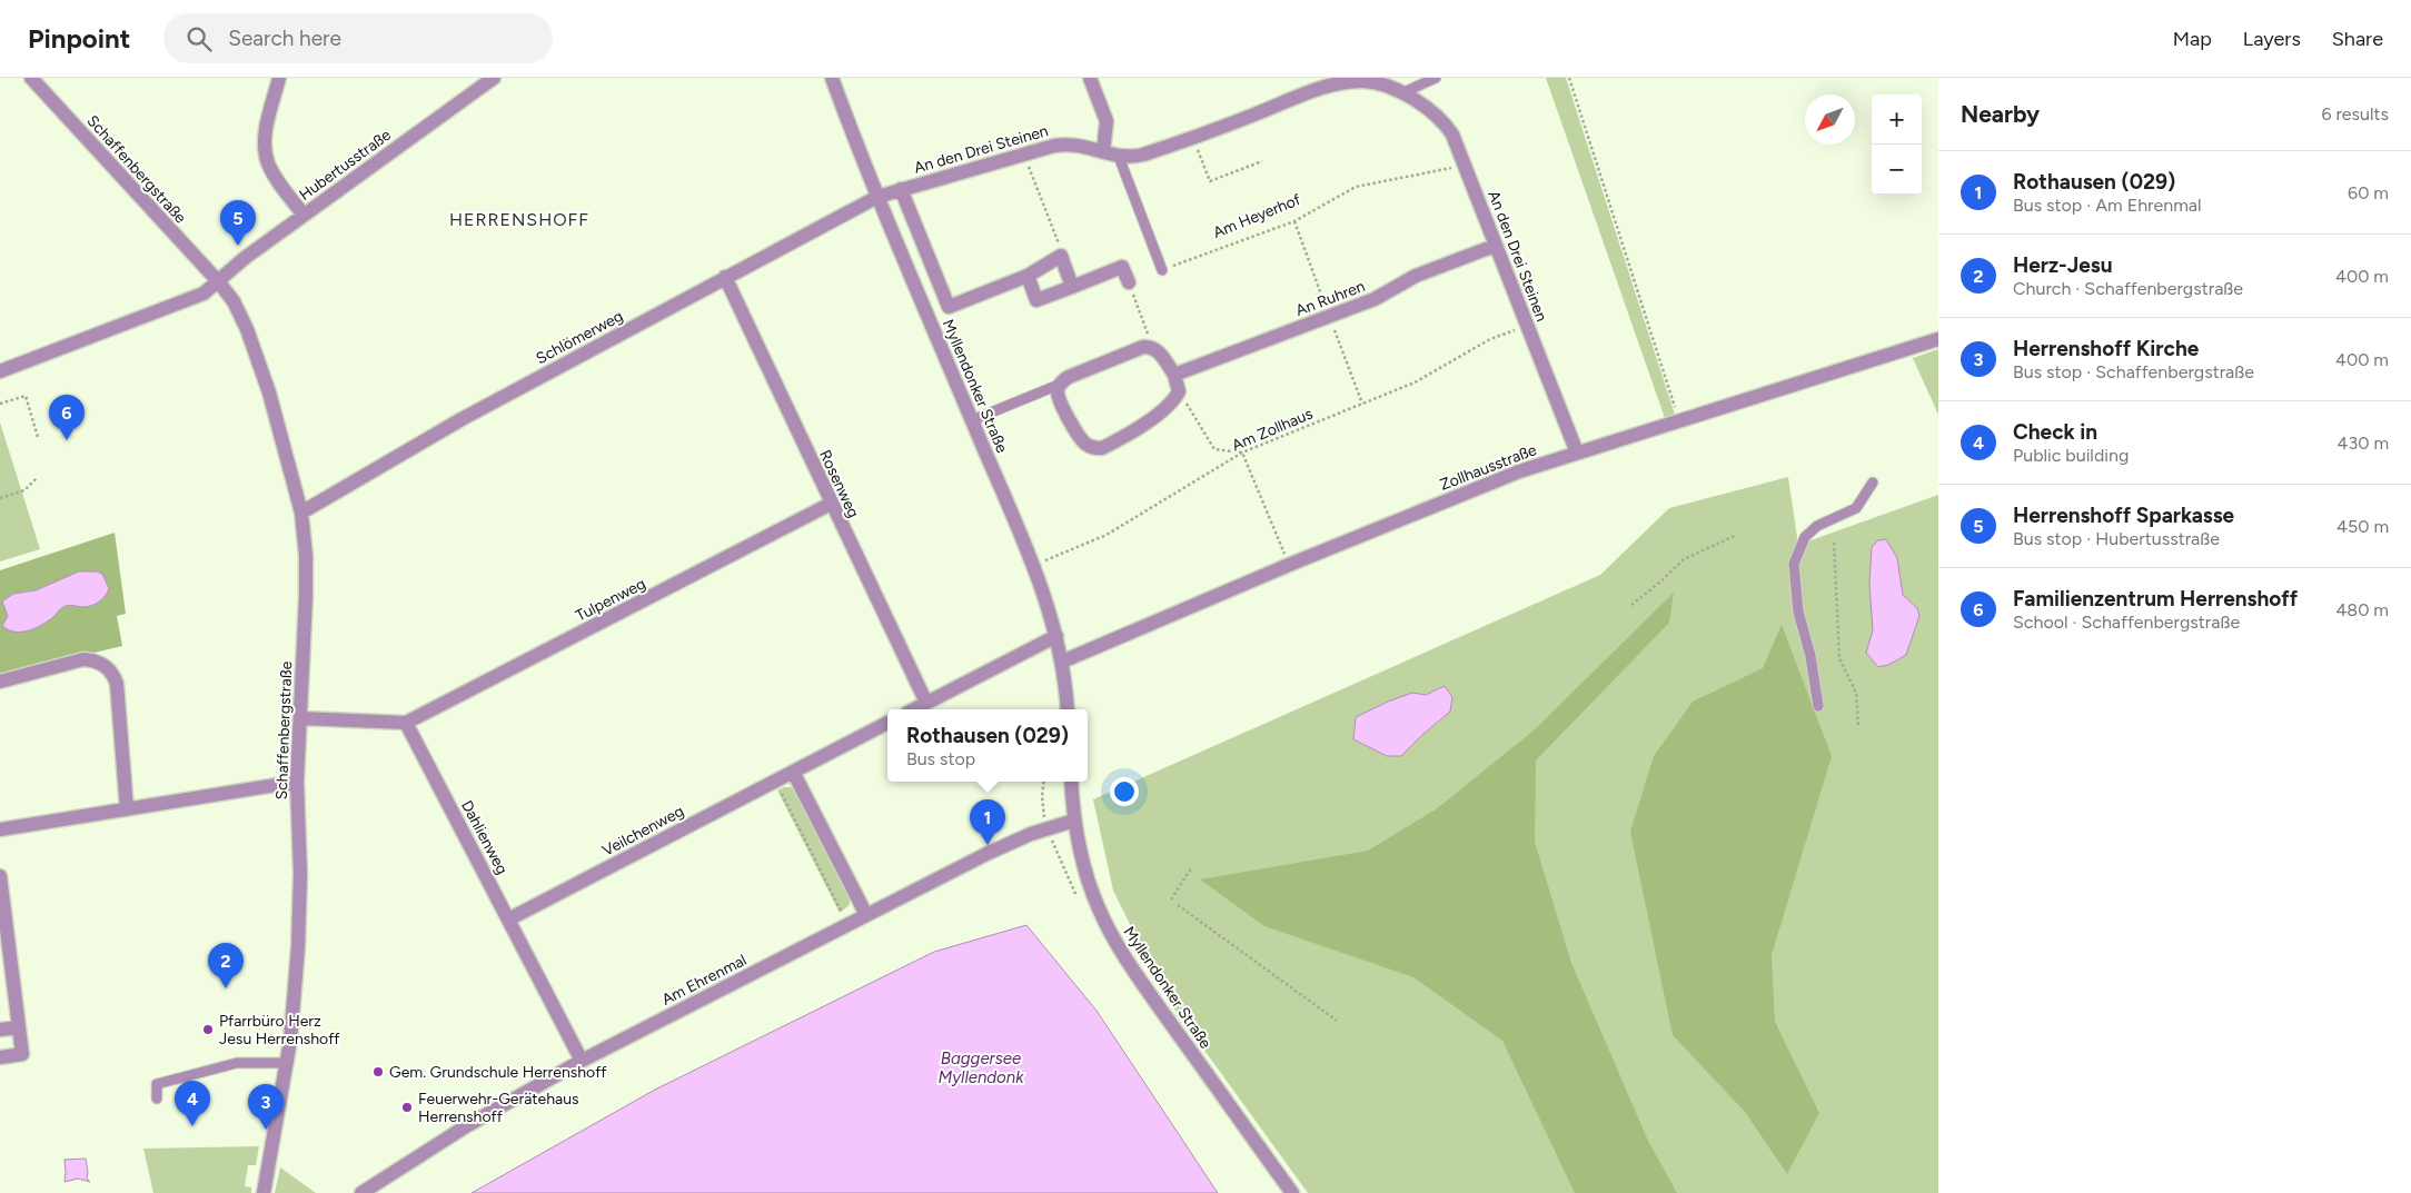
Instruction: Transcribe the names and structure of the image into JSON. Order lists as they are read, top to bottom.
{
  "streets": {
    "street": [
      "An den Drei Steinen",
      "Hubertusstraße",
      "Schaffenbergstraße",
      "An Ruhren",
      "Schlömerweg",
      "Myllendonker Straße",
      "Zollhausstraße",
      "Rosenweg",
      "Tulpenweg",
      "Veilchenweg",
      "Dahlienweg",
      "Am Ehrenmal"
    ],
    "path": ["Am Heyerhof", "Am Zollhaus"]
  },
  "crossings": [
    ["An den Drei Steinen", "Am Heyerhof"],
    ["An den Drei Steinen", "An Ruhren"],
    ["An den Drei Steinen", "Schlömerweg"],
    ["An den Drei Steinen", "Myllendonker Straße"],
    ["An den Drei Steinen", "Am Zollhaus"],
    ["An den Drei Steinen", "Zollhausstraße"],
    ["Hubertusstraße", "Schaffenbergstraße"],
    ["Schaffenbergstraße", "Schlömerweg"],
    ["Schlömerweg", "Myllendonker Straße"],
    ["Schlömerweg", "Rosenweg"],
    ["Myllendonker Straße", "Am Zollhaus"],
    ["Myllendonker Straße", "Zollhausstraße"],
    ["Myllendonker Straße", "Am Ehrenmal"],
    ["Rosenweg", "Tulpenweg"],
    ["Tulpenweg", "Dahlienweg"],
    ["Veilchenweg", "Dahlienweg"],
    ["Dahlienweg", "Am Ehrenmal"]
  ],
  "districts": ["HERRENSHOFF"],
  "water": ["Baggersee Myllendonk"],
  "places": ["Pfarrbüro Herz Jesu Herrenshoff", "Gem. Grundschule Herrenshoff", "Feuerwehr-Gerätehaus Herrenshoff"],
  "north": "bottom left",
  "page": {
    "header": "Pinpoint",
    "search": "Search here",
    "nav": ["Map", "Layers", "Share"],
    "heading": ["Nearby", "6 results"],
    "map_buttons": ["+", "−"],
    "list": [
      {
        "mark": "1",
        "name": "Rothausen (029)",
        "note": "Bus stop · Am Ehrenmal",
        "value": "60 m"
      },
      {
        "mark": "2",
        "name": "Herz-Jesu",
        "note": "Church · Schaffenbergstraße",
        "value": "400 m"
      },
      {
        "mark": "3",
        "name": "Herrenshoff Kirche",
        "note": "Bus stop · Schaffenbergstraße",
        "value": "400 m"
      },
      {
        "mark": "4",
        "name": "Check in",
        "note": "Public building",
        "value": "430 m"
      },
      {
        "mark": "5",
        "name": "Herrenshoff Sparkasse",
        "note": "Bus stop · Hubertusstraße",
        "value": "450 m"
      },
      {
        "mark": "6",
        "name": "Familienzentrum Herrenshoff",
        "note": "School · Schaffenbergstraße",
        "value": "480 m"
      }
    ],
    "pins": [
      "5",
      "6",
      "1",
      "2",
      "4",
      "3"
    ],
    "popup": ["Rothausen (029)", "Bus stop"]
  }
}
